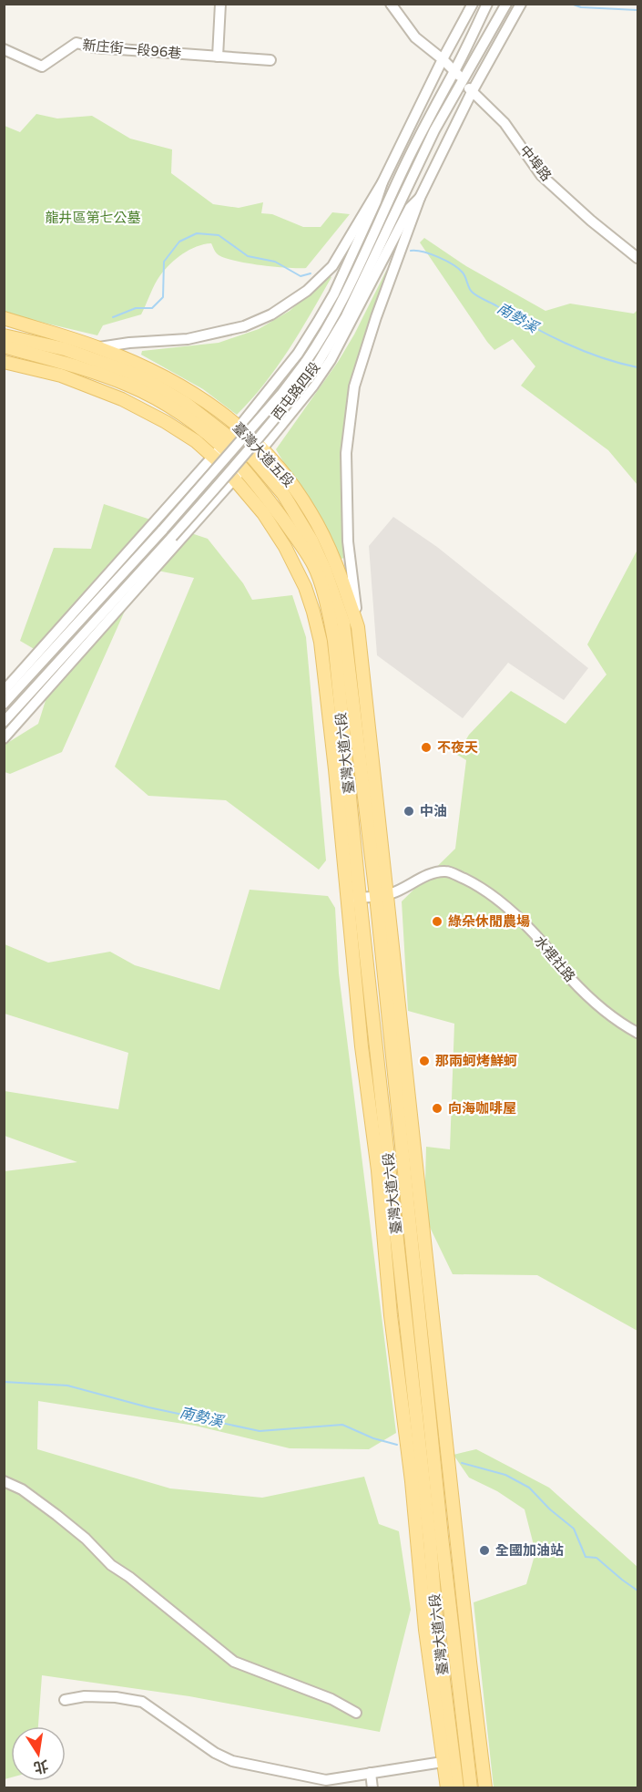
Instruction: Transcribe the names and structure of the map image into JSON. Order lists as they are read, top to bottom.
{
  "streets": {
    "main road": ["臺灣大道五段", "臺灣大道六段"],
    "street": [
      "新庄街一段96巷",
      "中埠路",
      "西屯路四段",
      "水裡社路"
    ]
  },
  "crossings": [
    ["中埠路", "西屯路四段"],
    ["西屯路四段", "臺灣大道五段"],
    ["臺灣大道五段", "臺灣大道六段"],
    ["臺灣大道六段", "水裡社路"]
  ],
  "water": ["南勢溪"],
  "parks": ["龍井區第七公墓"],
  "places": [
    "不夜天",
    "中油",
    "綠朵休閒農場",
    "那兩蚵烤鮮蚵",
    "向海咖啡屋",
    "全國加油站"
  ],
  "north": "bottom"
}
